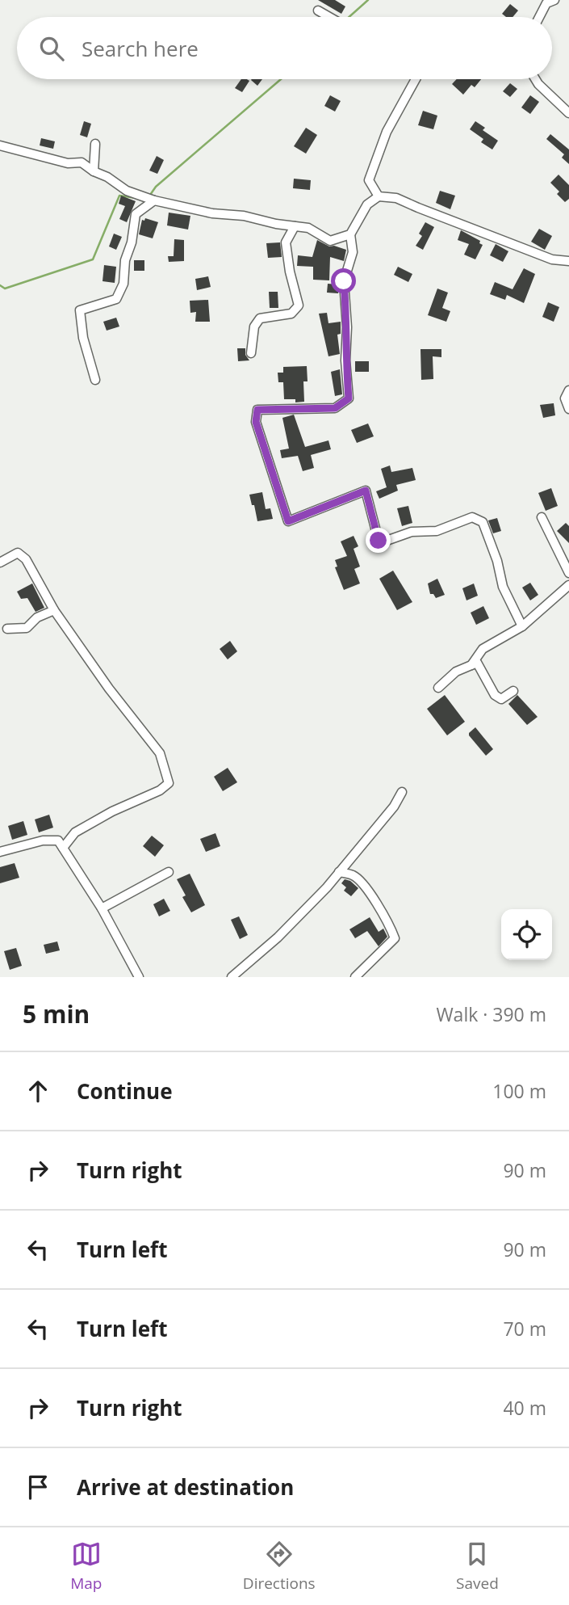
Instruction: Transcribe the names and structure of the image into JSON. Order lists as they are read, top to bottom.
{
  "page": {
    "search": "Search here",
    "heading": ["5 min", "Walk · 390 m"],
    "list": [
      ["Continue", "100 m"],
      ["Turn right", "90 m"],
      ["Turn left", "90 m"],
      ["Turn left", "70 m"],
      ["Turn right", "40 m"],
      "Arrive at destination"
    ],
    "nav": ["Map", "Directions", "Saved"]
  }
}
